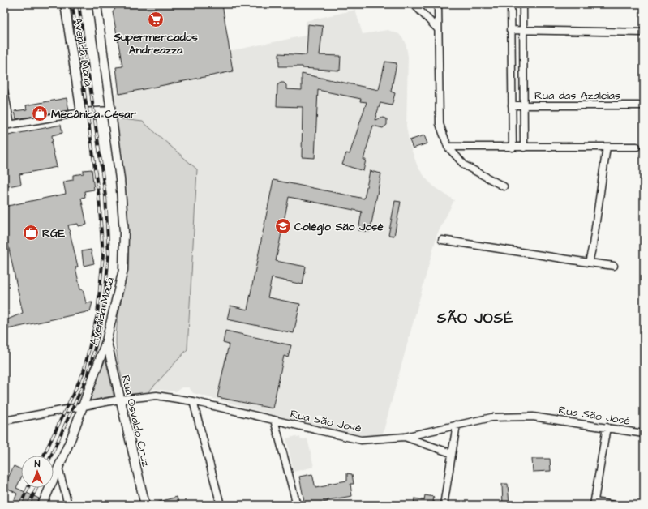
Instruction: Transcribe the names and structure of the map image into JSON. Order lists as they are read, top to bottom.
{
  "streets": {
    "main road": ["Avenida Mauá", "Rua Osvaldo Cruz"],
    "street": ["Rua das Azaleias", "Rua São José"]
  },
  "crossings": [
    ["Avenida Mauá", "Rua São José"],
    ["Avenida Mauá", "Rua Osvaldo Cruz"],
    ["Rua São José", "Rua Osvaldo Cruz"]
  ],
  "districts": ["SÃO JOSÉ"],
  "places": {
    "supermarket": ["Supermercados Andreazza"],
    "shop": ["Mecânica César"],
    "school or university": ["Colégio São José"],
    "office": ["RGE"]
  },
  "north": "top"
}
